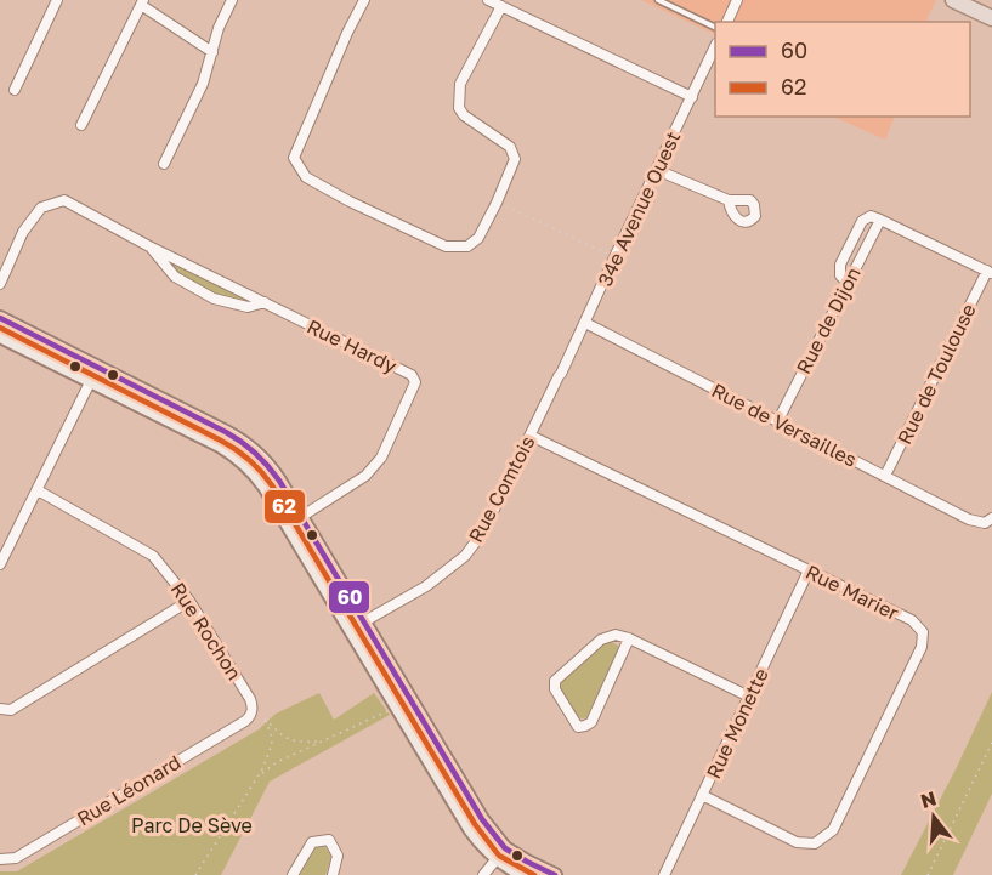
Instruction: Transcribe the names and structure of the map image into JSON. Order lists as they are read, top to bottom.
{
  "streets": {
    "street": [
      "34e Avenue Ouest",
      "Rue de Dijon",
      "Rue Hardy",
      "Rue de Toulouse",
      "Rue de Versailles",
      "Rue Comtois",
      "Rue Marier",
      "Rue Rochon",
      "Rue Monette",
      "Rue Léonard"
    ]
  },
  "crossings": [
    ["34e Avenue Ouest", "Rue de Versailles"],
    ["34e Avenue Ouest", "Rue Comtois"],
    ["Rue de Dijon", "Rue de Versailles"],
    ["Rue de Toulouse", "Rue de Versailles"],
    ["Rue Comtois", "Rue Marier"],
    ["Rue Marier", "Rue Monette"],
    ["Rue Rochon", "Rue Léonard"]
  ],
  "parks": ["Parc De Sève"],
  "lines": ["transit line 60", "transit line 62"],
  "legend": ["60", "62"],
  "north": "top"
}
